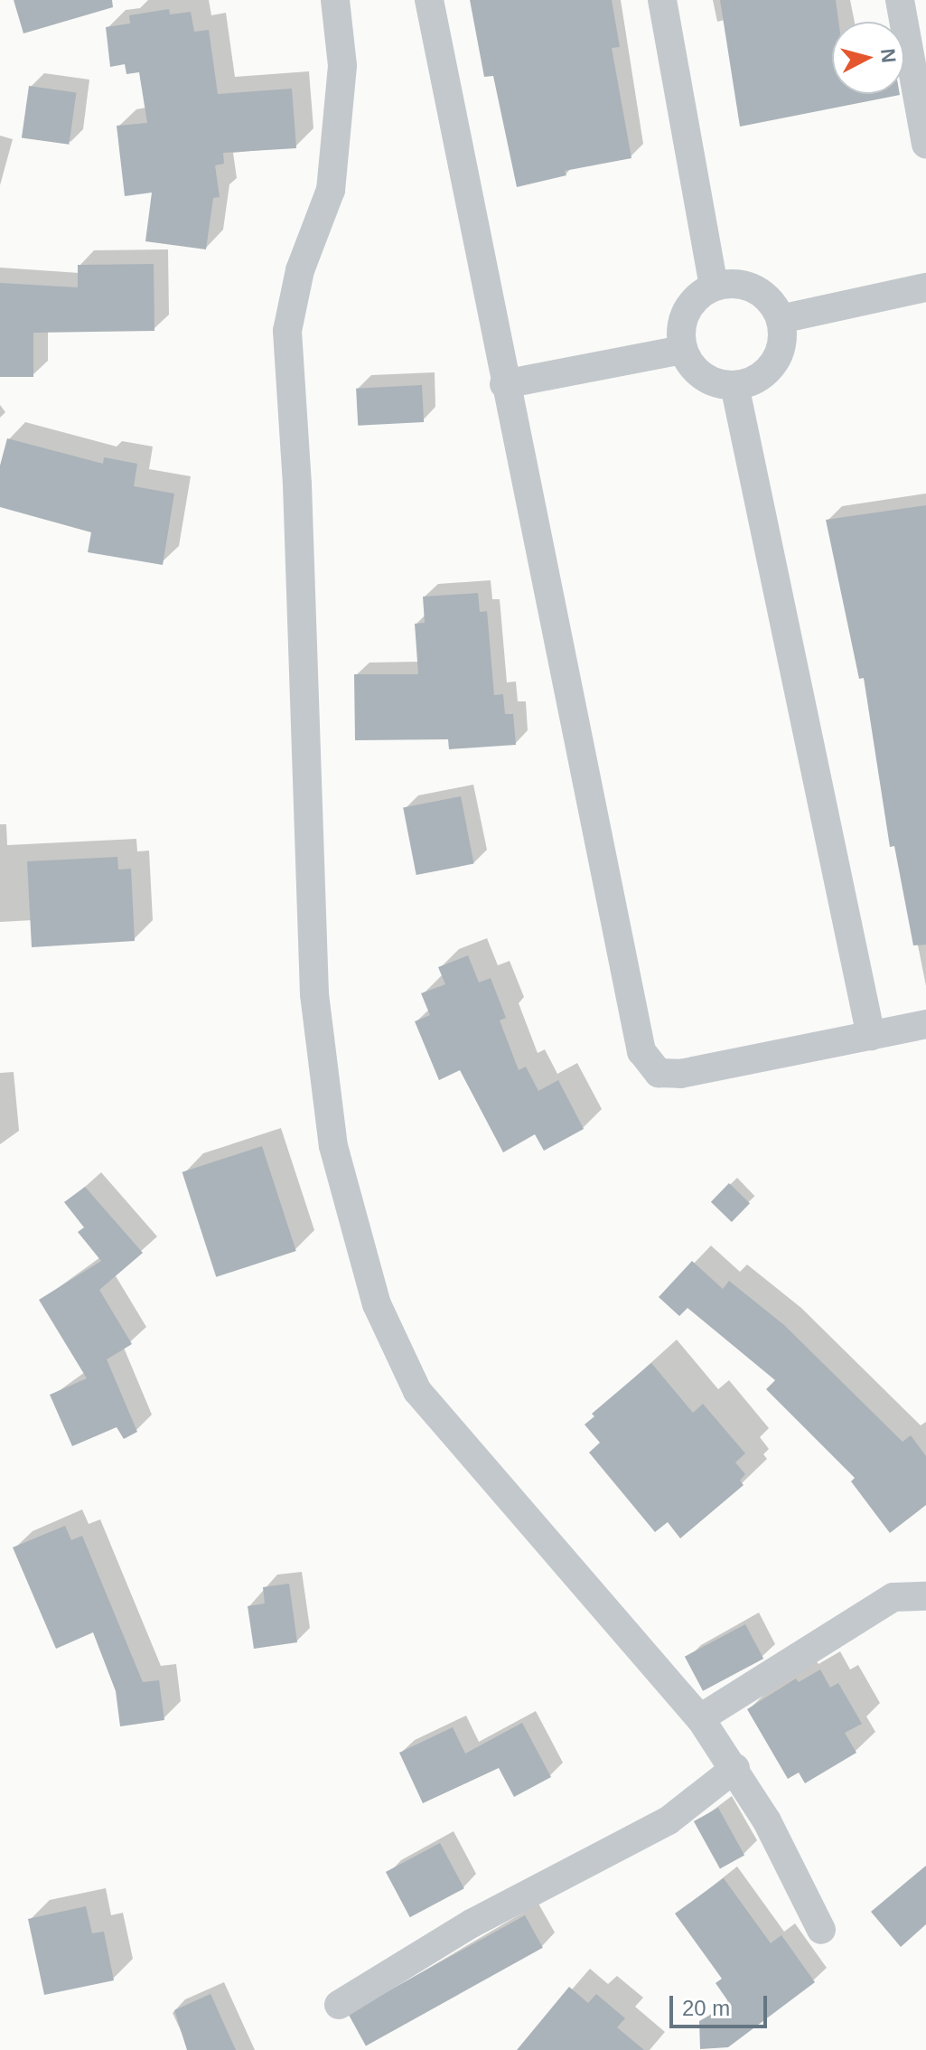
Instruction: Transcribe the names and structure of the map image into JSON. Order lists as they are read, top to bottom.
{
  "scale_bar": "20 m",
  "north": "right"
}
